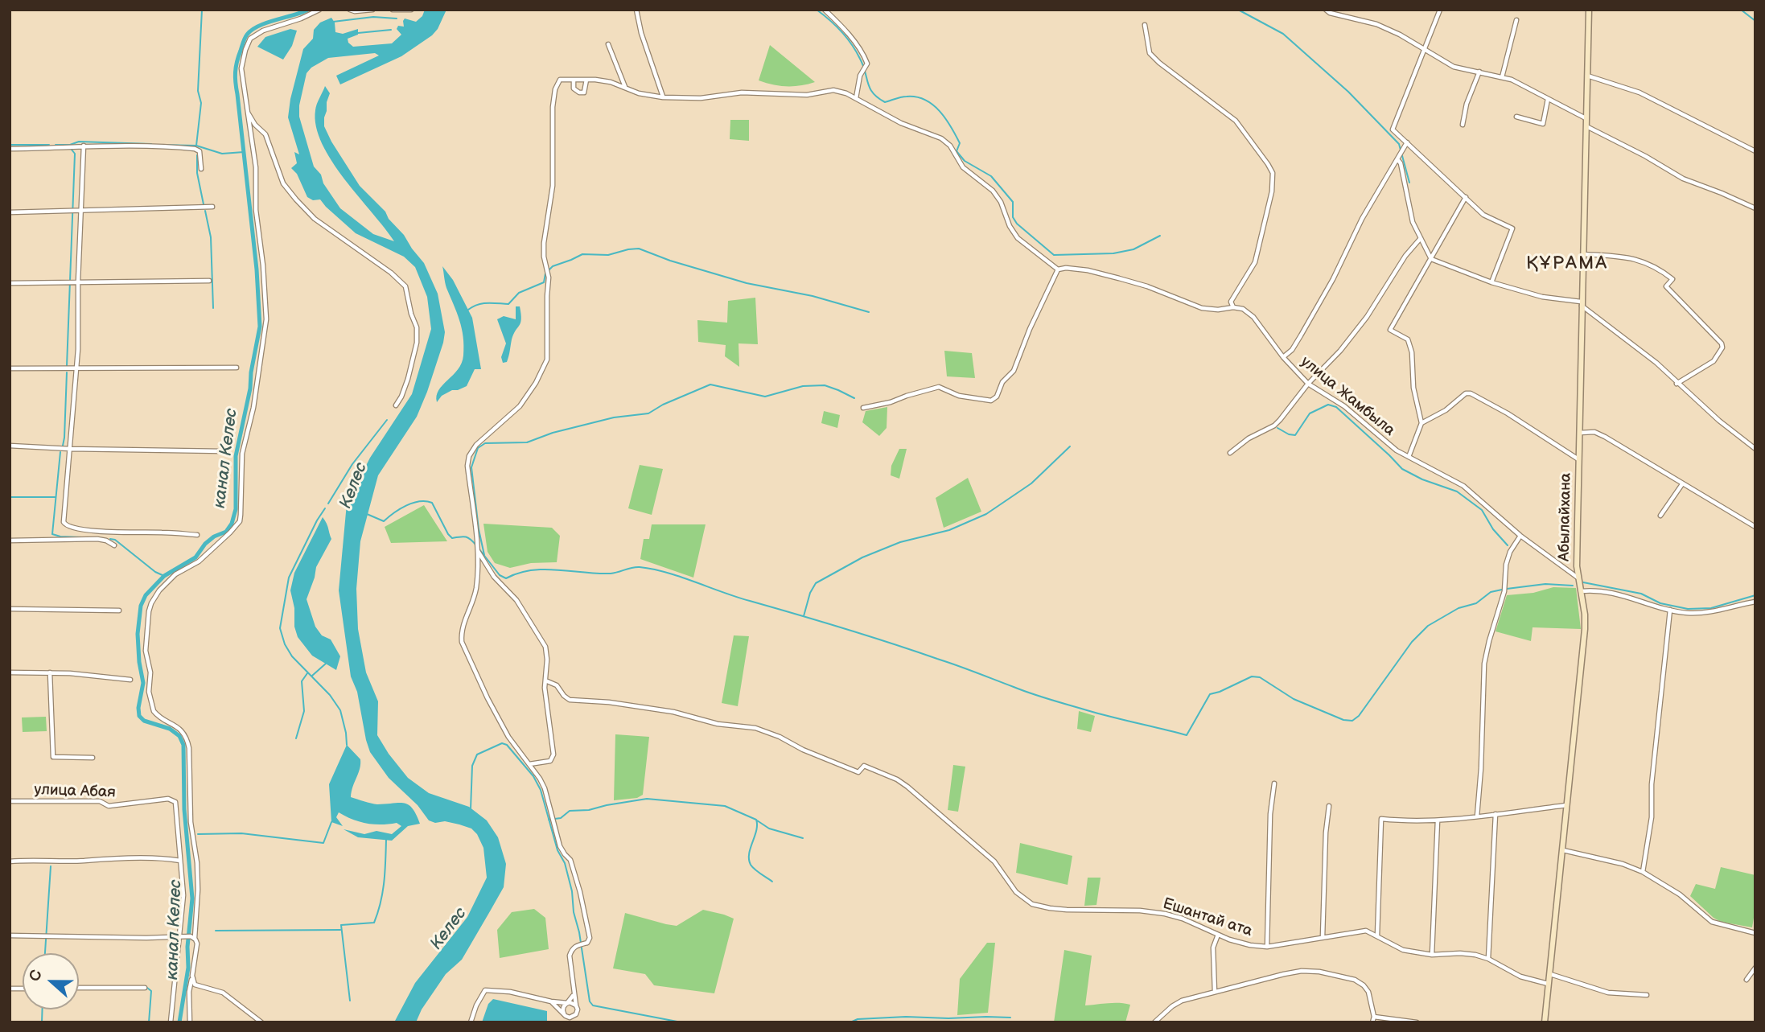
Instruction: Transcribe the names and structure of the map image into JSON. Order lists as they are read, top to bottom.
{
  "streets": {
    "main road": ["Абылайхана"],
    "street": ["улица Жамбыла", "улица Абая", "Ешантай ата"]
  },
  "crossings": [
    ["улица Жамбыла", "Абылайхана"],
    ["Абылайхана", "Ешантай ата"]
  ],
  "districts": ["ҚҰРАМА"],
  "water": ["канал Келес", "Келес"],
  "north": "left"
}
